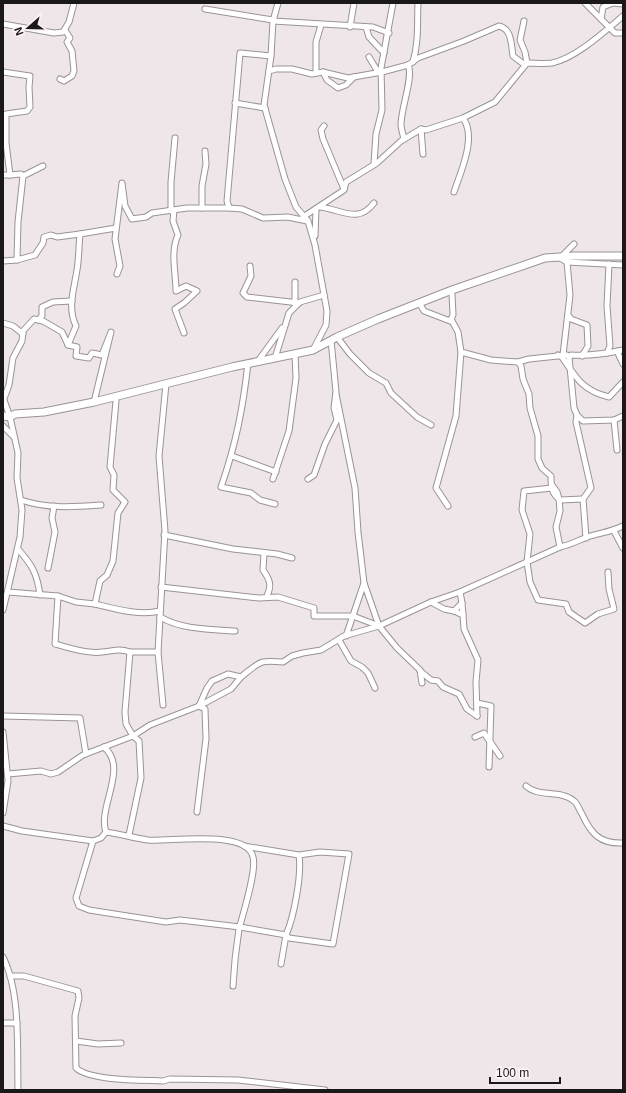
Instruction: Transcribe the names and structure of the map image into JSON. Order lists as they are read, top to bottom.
{
  "scale_bar": "100 m",
  "north": "left"
}
